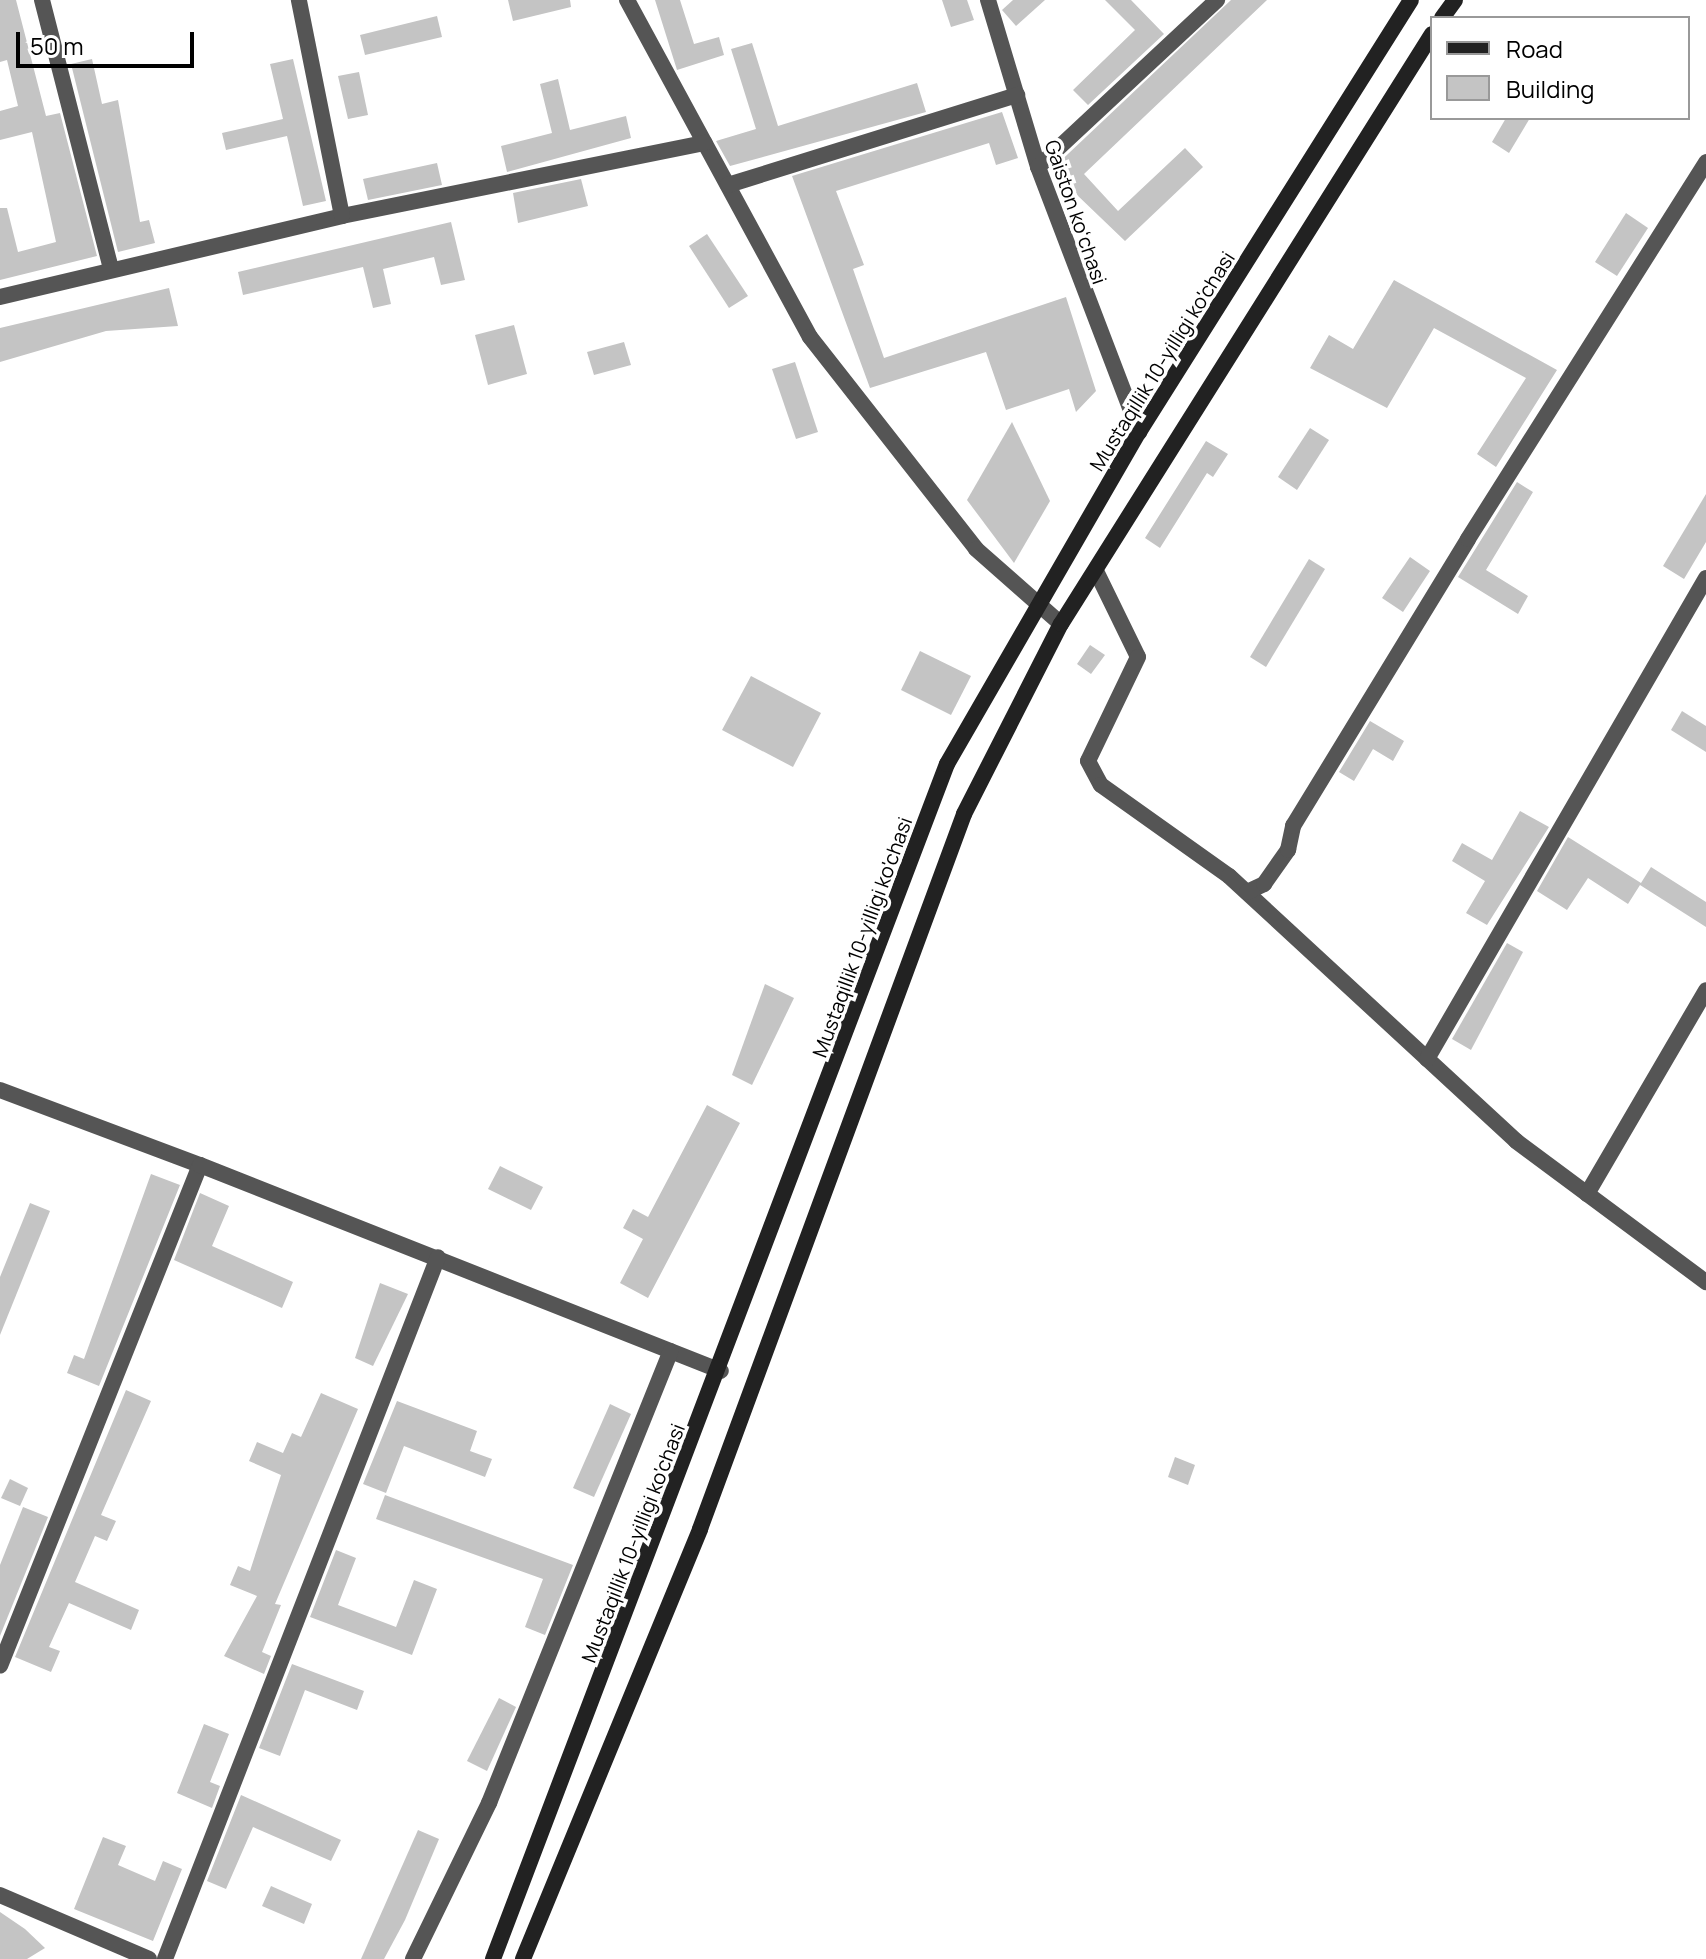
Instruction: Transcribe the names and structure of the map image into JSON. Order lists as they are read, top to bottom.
{
  "streets": {
    "main road": ["Mustaqillik 10-yilligi ko'chasi"],
    "street": ["Gaiston koʻchasi"]
  },
  "crossings": [
    ["Gaiston koʻchasi", "Mustaqillik 10-yilligi ko'chasi"]
  ],
  "legend": ["Road", "Building"],
  "scale_bar": "50 m"
}
